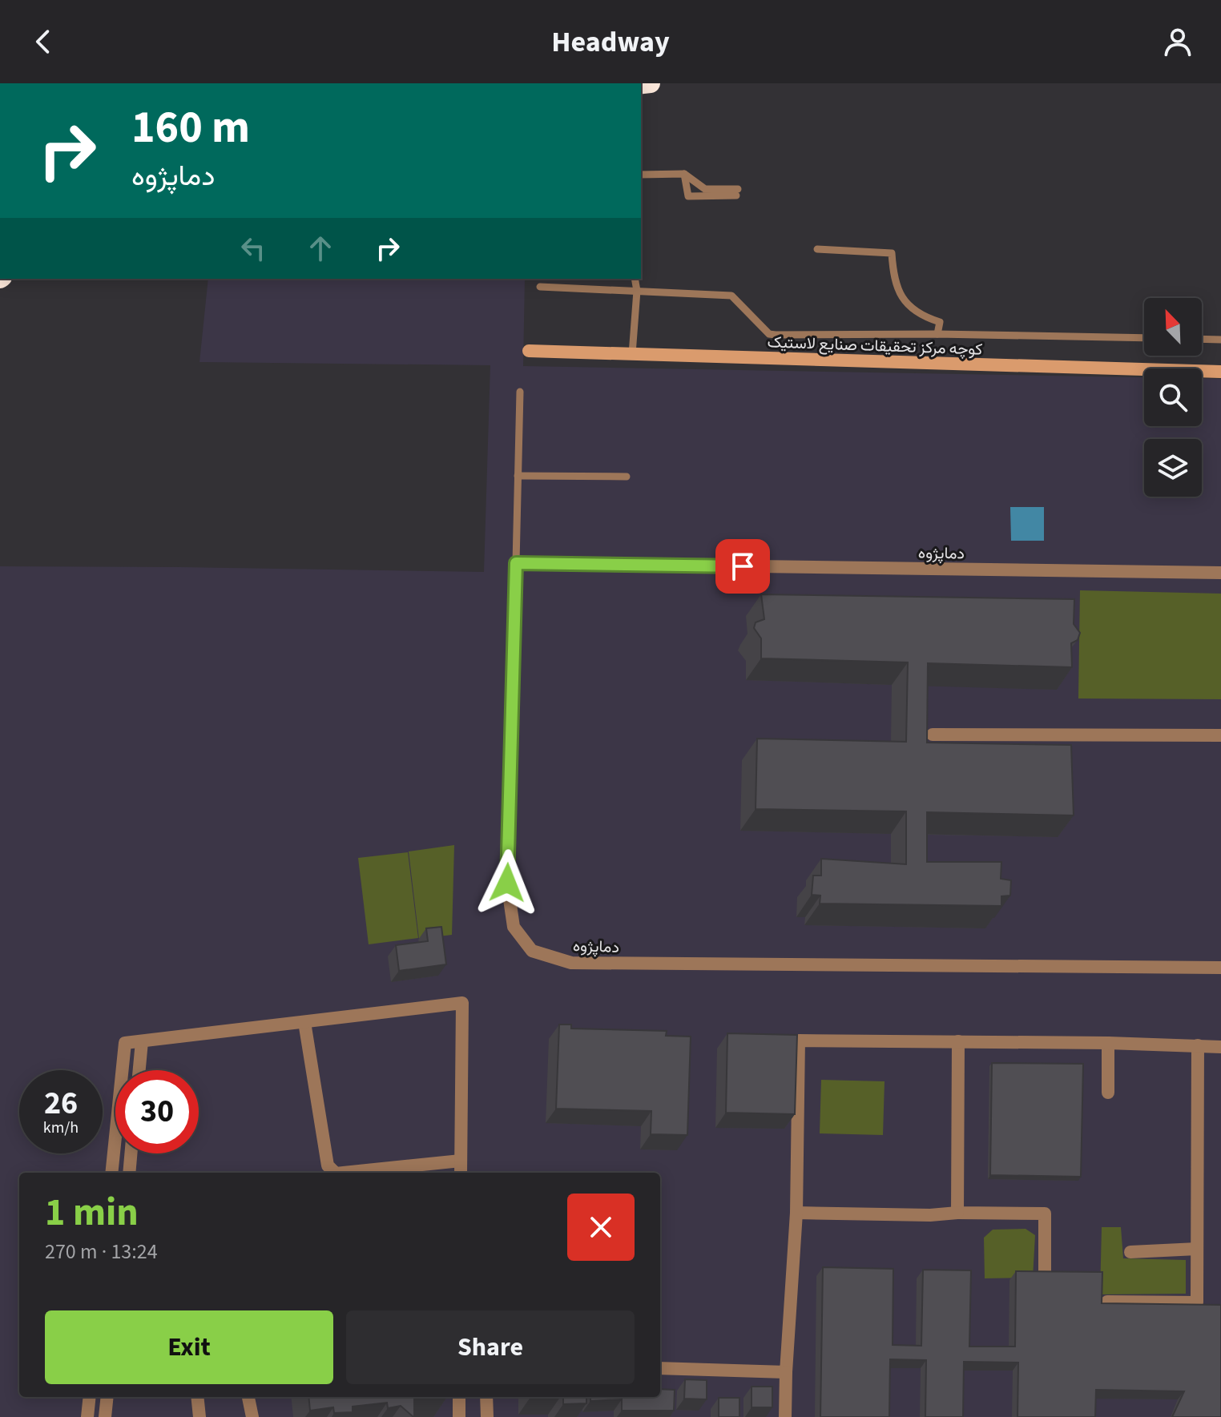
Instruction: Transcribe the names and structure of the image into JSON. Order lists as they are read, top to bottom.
{
  "streets": {
    "street": ["کوچه مرکز تحقیقات صنایع لاستیک", "دماپژوه"]
  },
  "north": "top left",
  "page": {
    "header": "Headway",
    "turn": ["160 m", "دماپژوه"],
    "speed": "26 km/h",
    "limit": "30",
    "heading": ["1 min", "270 m · 13:24"],
    "buttons": ["Exit", "Share"]
  }
}
